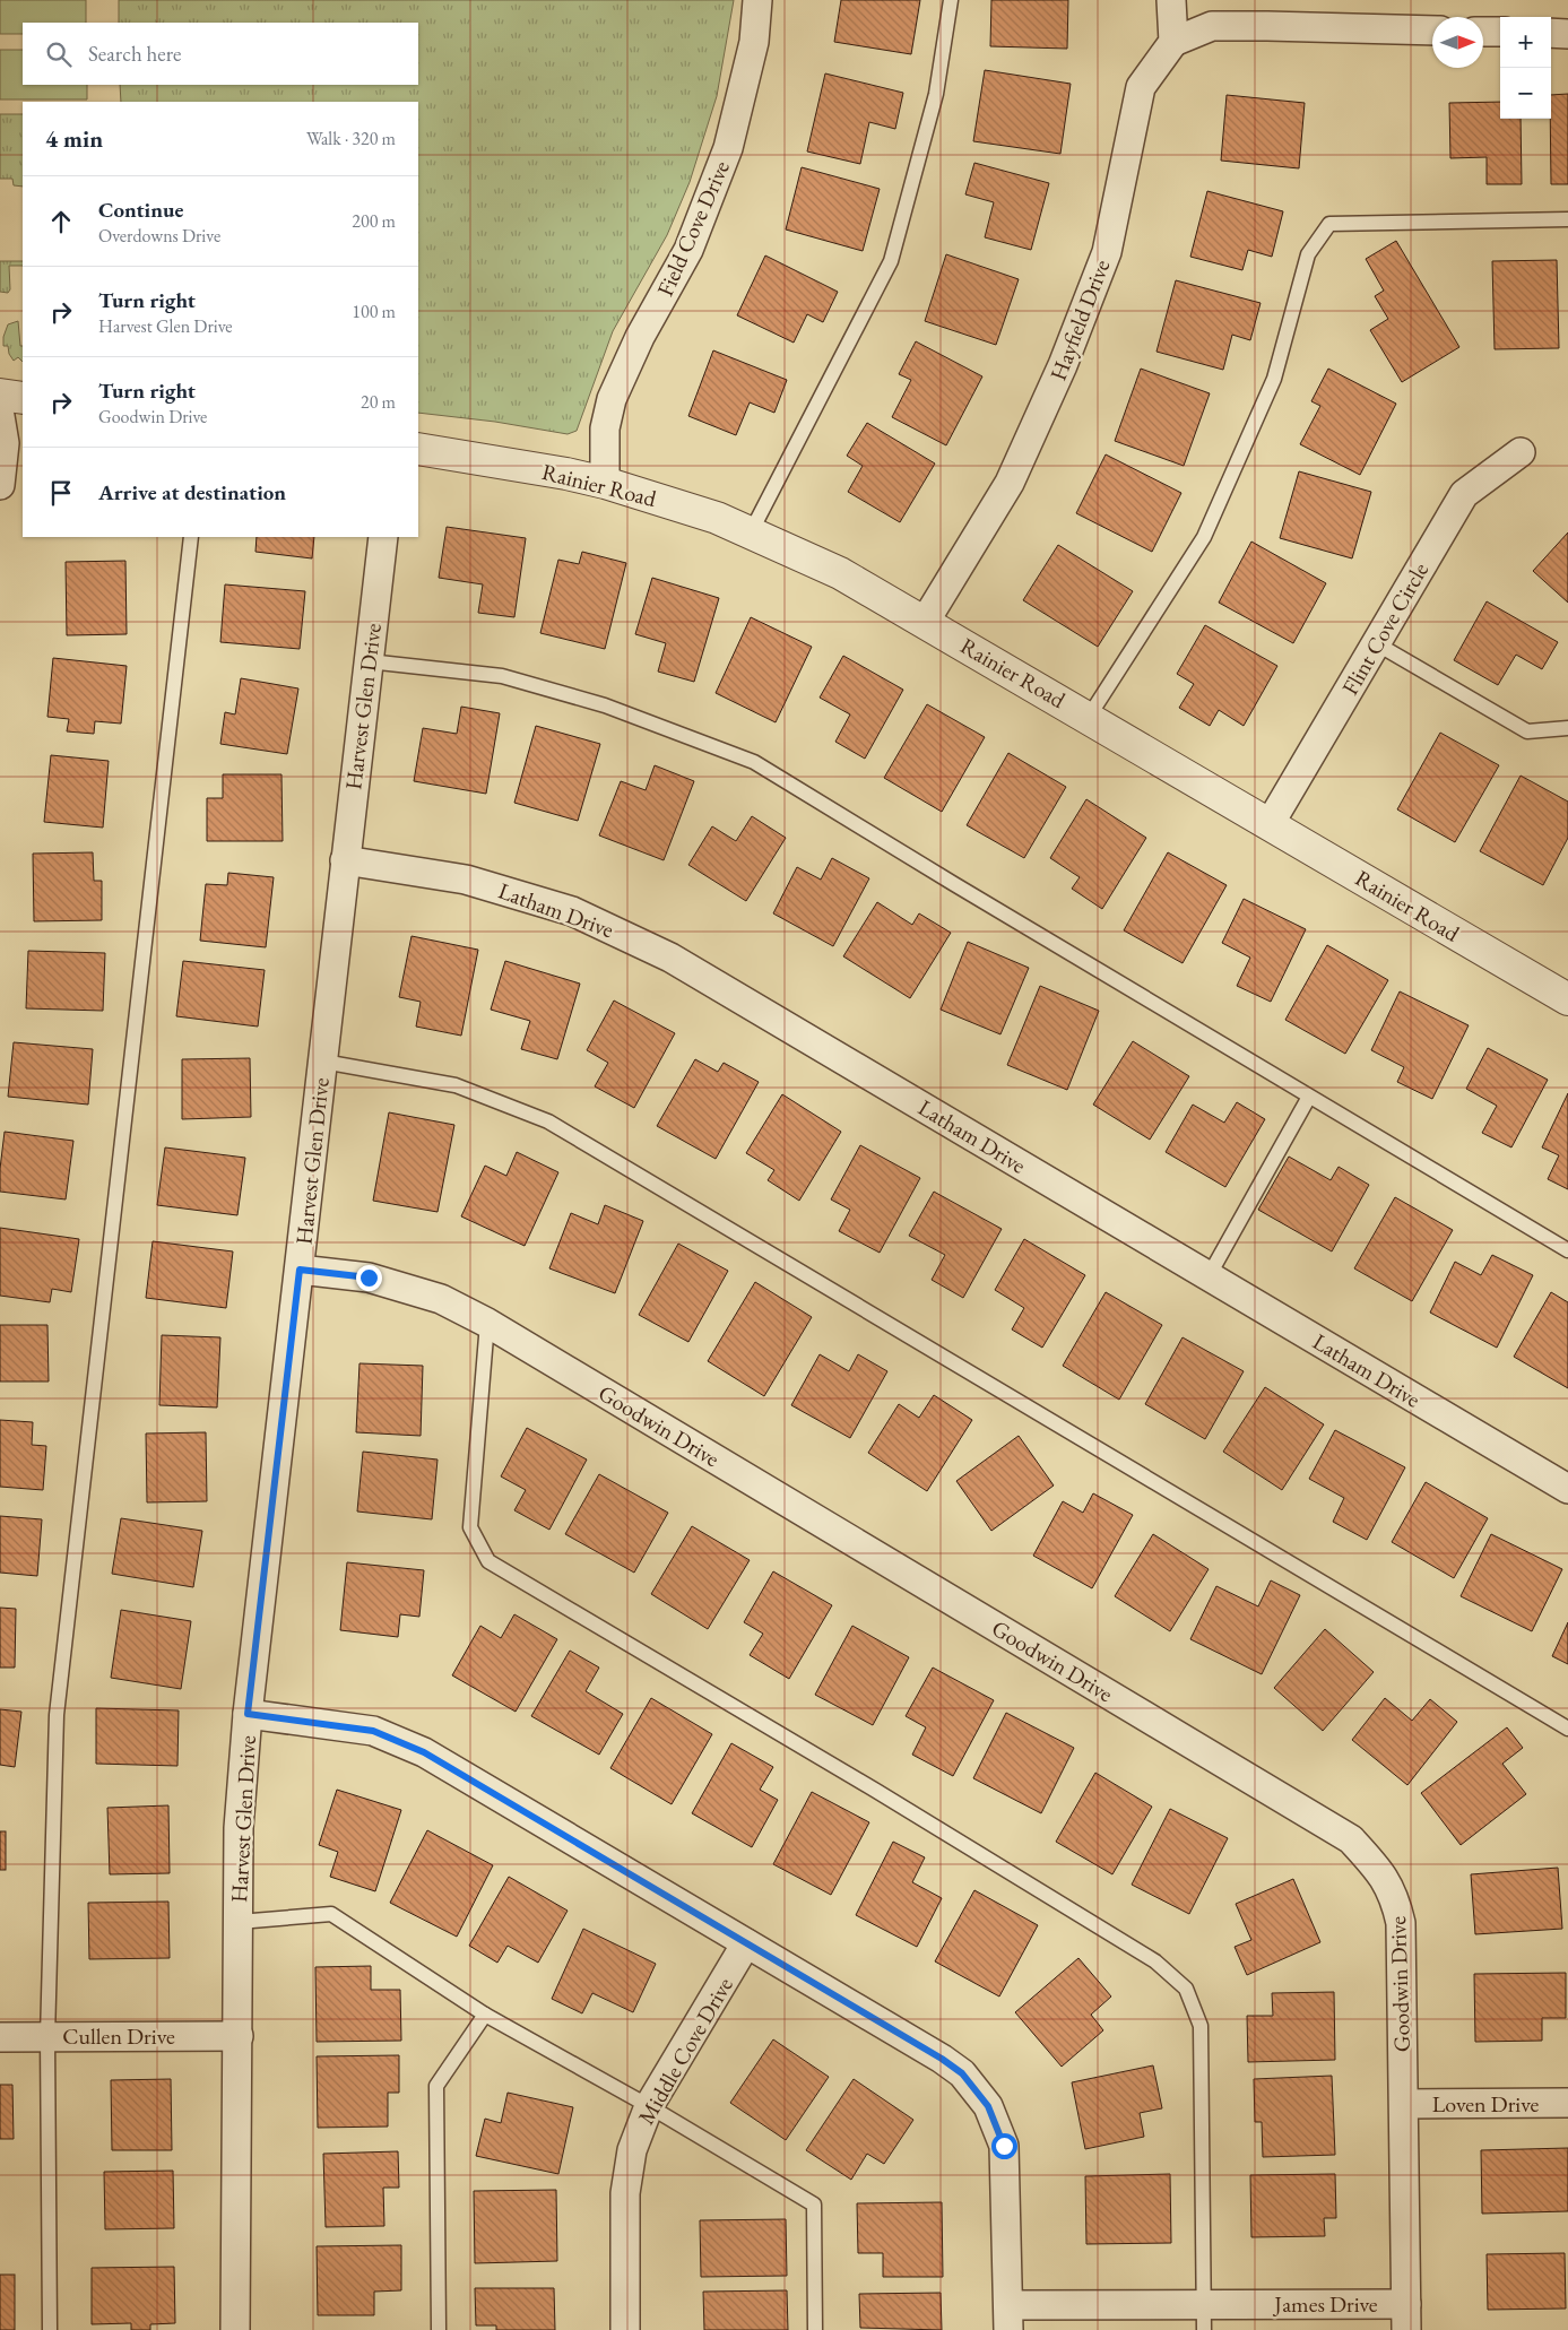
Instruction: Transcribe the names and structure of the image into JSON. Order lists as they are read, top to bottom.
{
  "streets": {
    "street": [
      "Field Cove Drive",
      "Hayfield Drive",
      "Rainier Road",
      "Flint Cove Circle",
      "Harvest Glen Drive",
      "Latham Drive",
      "Goodwin Drive",
      "Cullen Drive",
      "Middle Cove Drive",
      "Loven Drive",
      "James Drive"
    ]
  },
  "crossings": [
    ["Field Cove Drive", "Rainier Road"],
    ["Hayfield Drive", "Rainier Road"],
    ["Rainier Road", "Flint Cove Circle"],
    ["Harvest Glen Drive", "Latham Drive"],
    ["Harvest Glen Drive", "Goodwin Drive"],
    ["Harvest Glen Drive", "Cullen Drive"],
    ["Goodwin Drive", "Loven Drive"],
    ["Goodwin Drive", "James Drive"]
  ],
  "north": "right",
  "page": {
    "map_buttons": ["+", "−"],
    "search": "Search here",
    "heading": ["4 min", "Walk · 320 m"],
    "list": [
      ["Continue", "Overdowns Drive", "200 m"],
      ["Turn right", "Harvest Glen Drive", "100 m"],
      ["Turn right", "Goodwin Drive", "20 m"],
      "Arrive at destination"
    ]
  }
}
